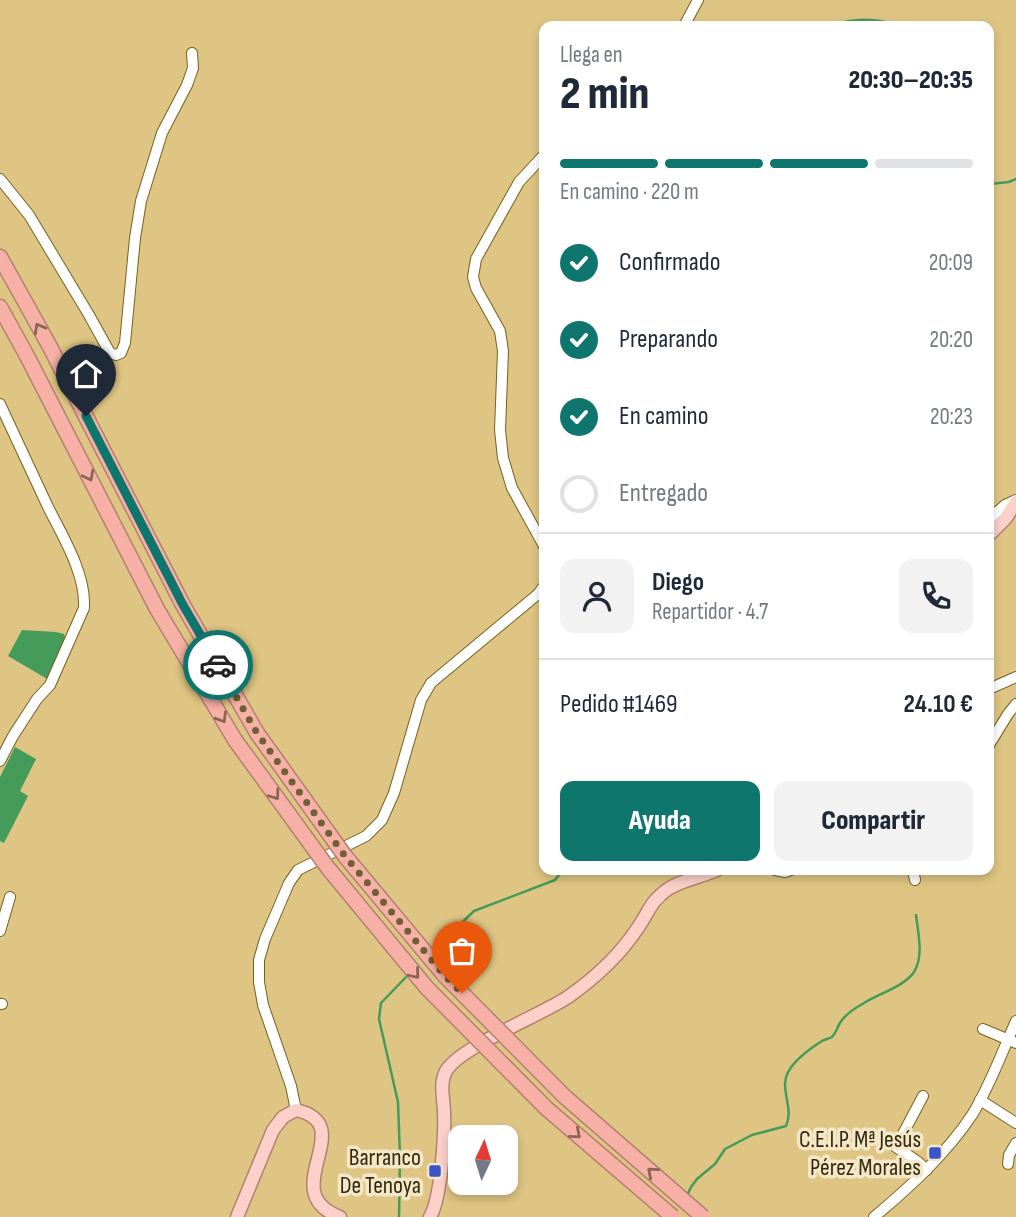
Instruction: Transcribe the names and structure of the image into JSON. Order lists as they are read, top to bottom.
{
  "places": {
    "transit": ["C.E.I.P. Mª Jesús Pérez Morales", "Barranco De Tenoya"]
  },
  "north": "top",
  "page": {
    "heading": ["2 min", "Llega en", "20:30–20:35"],
    "panel": [
      "Diego",
      "Repartidor · 4.7",
      "Pedido #1469",
      "24.10 €"
    ],
    "bar": "En camino · 220 m",
    "list": [
      ["Confirmado", "20:09"],
      ["Preparando", "20:20"],
      ["En camino", "20:23"],
      "Entregado"
    ],
    "buttons": ["Ayuda", "Compartir"]
  }
}
